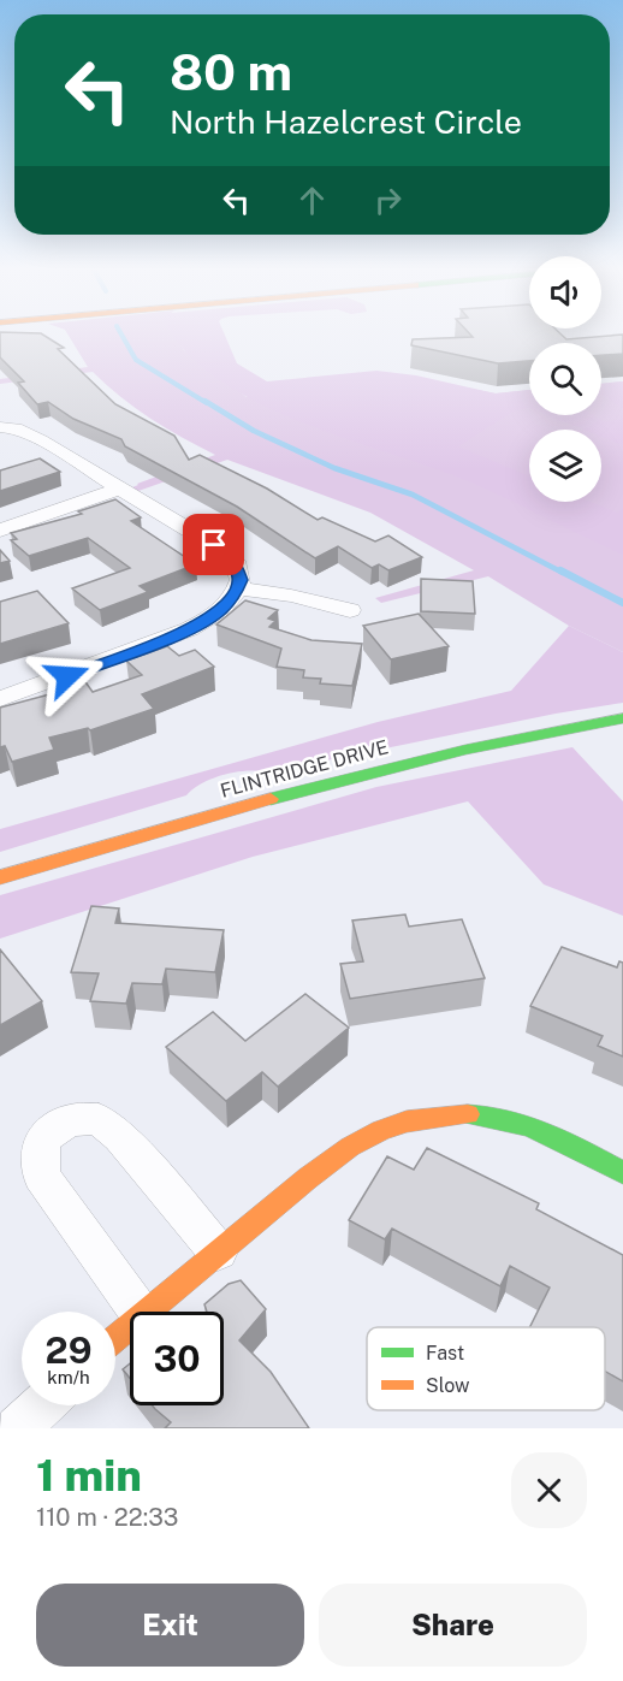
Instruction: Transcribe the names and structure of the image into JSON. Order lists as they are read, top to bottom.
{
  "streets": {
    "main road": ["FLINTRIDGE DRIVE"]
  },
  "legend": ["Fast", "Slow"],
  "page": {
    "turn": ["80 m", "North Hazelcrest Circle"],
    "speed": "29 km/h",
    "limit": "30",
    "heading": ["1 min", "110 m · 22:33"],
    "buttons": ["Exit", "Share"]
  }
}
